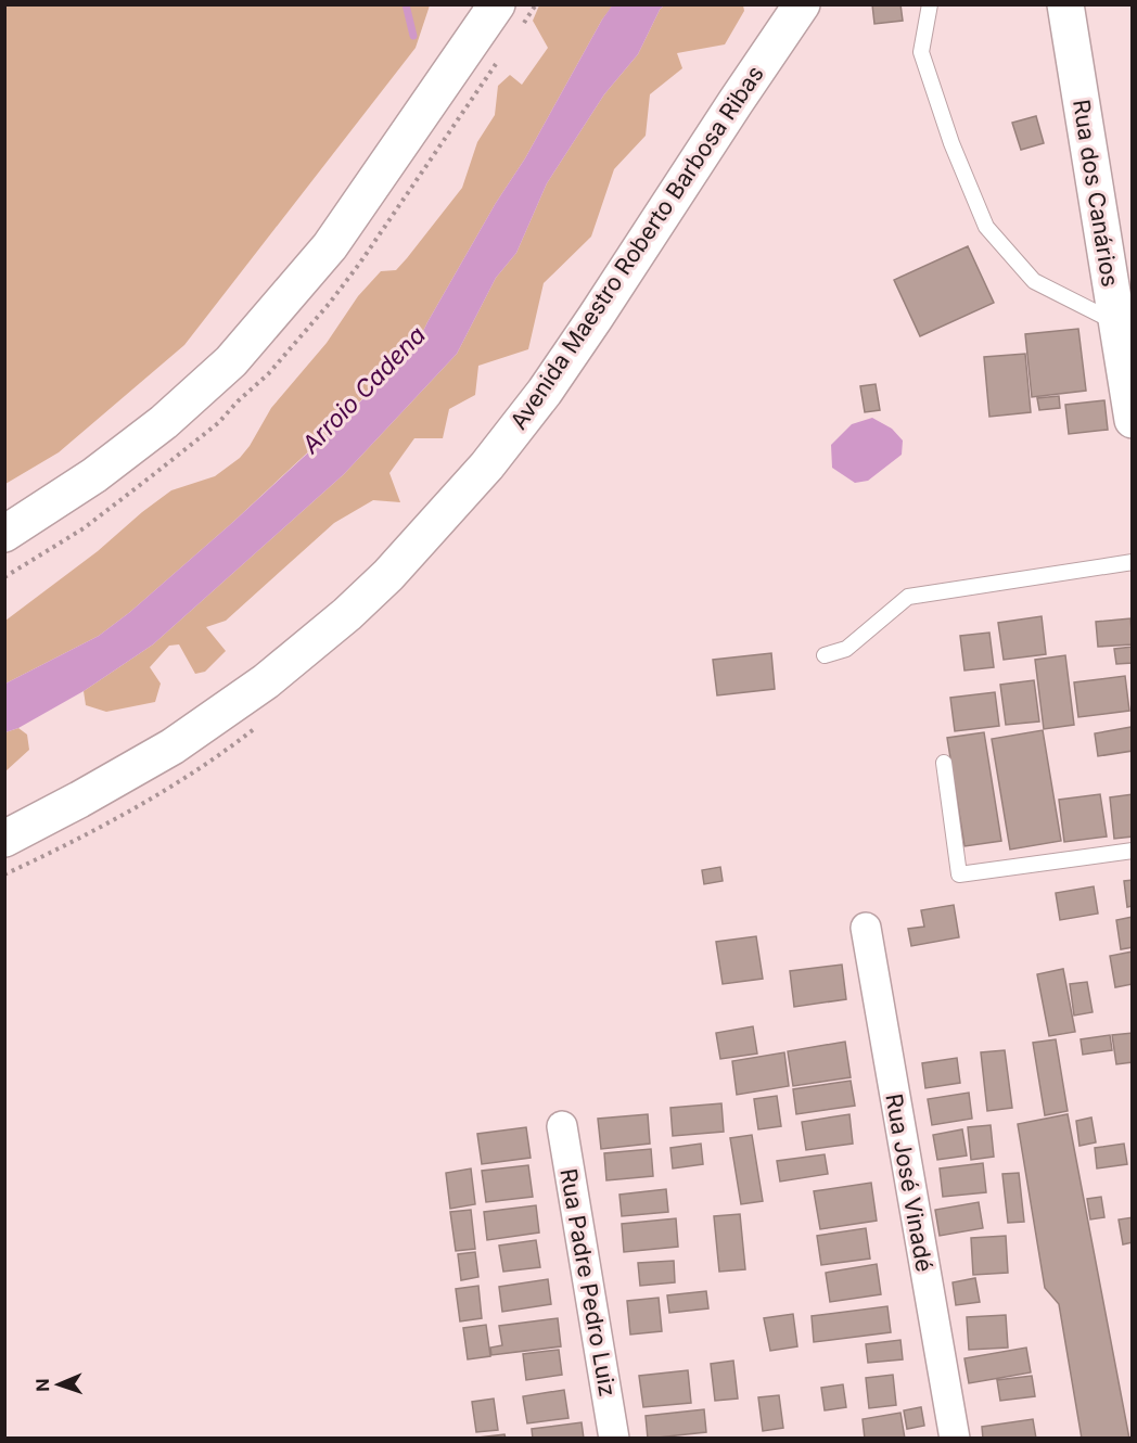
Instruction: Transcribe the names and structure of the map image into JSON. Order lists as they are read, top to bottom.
{
  "streets": {
    "main road": ["Rua dos Canários", "Avenida Maestro Roberto Barbosa Ribas"],
    "street": ["Rua José Vinadé", "Rua Padre Pedro Luiz"]
  },
  "water": ["Arroio Cadena"],
  "north": "left"
}
